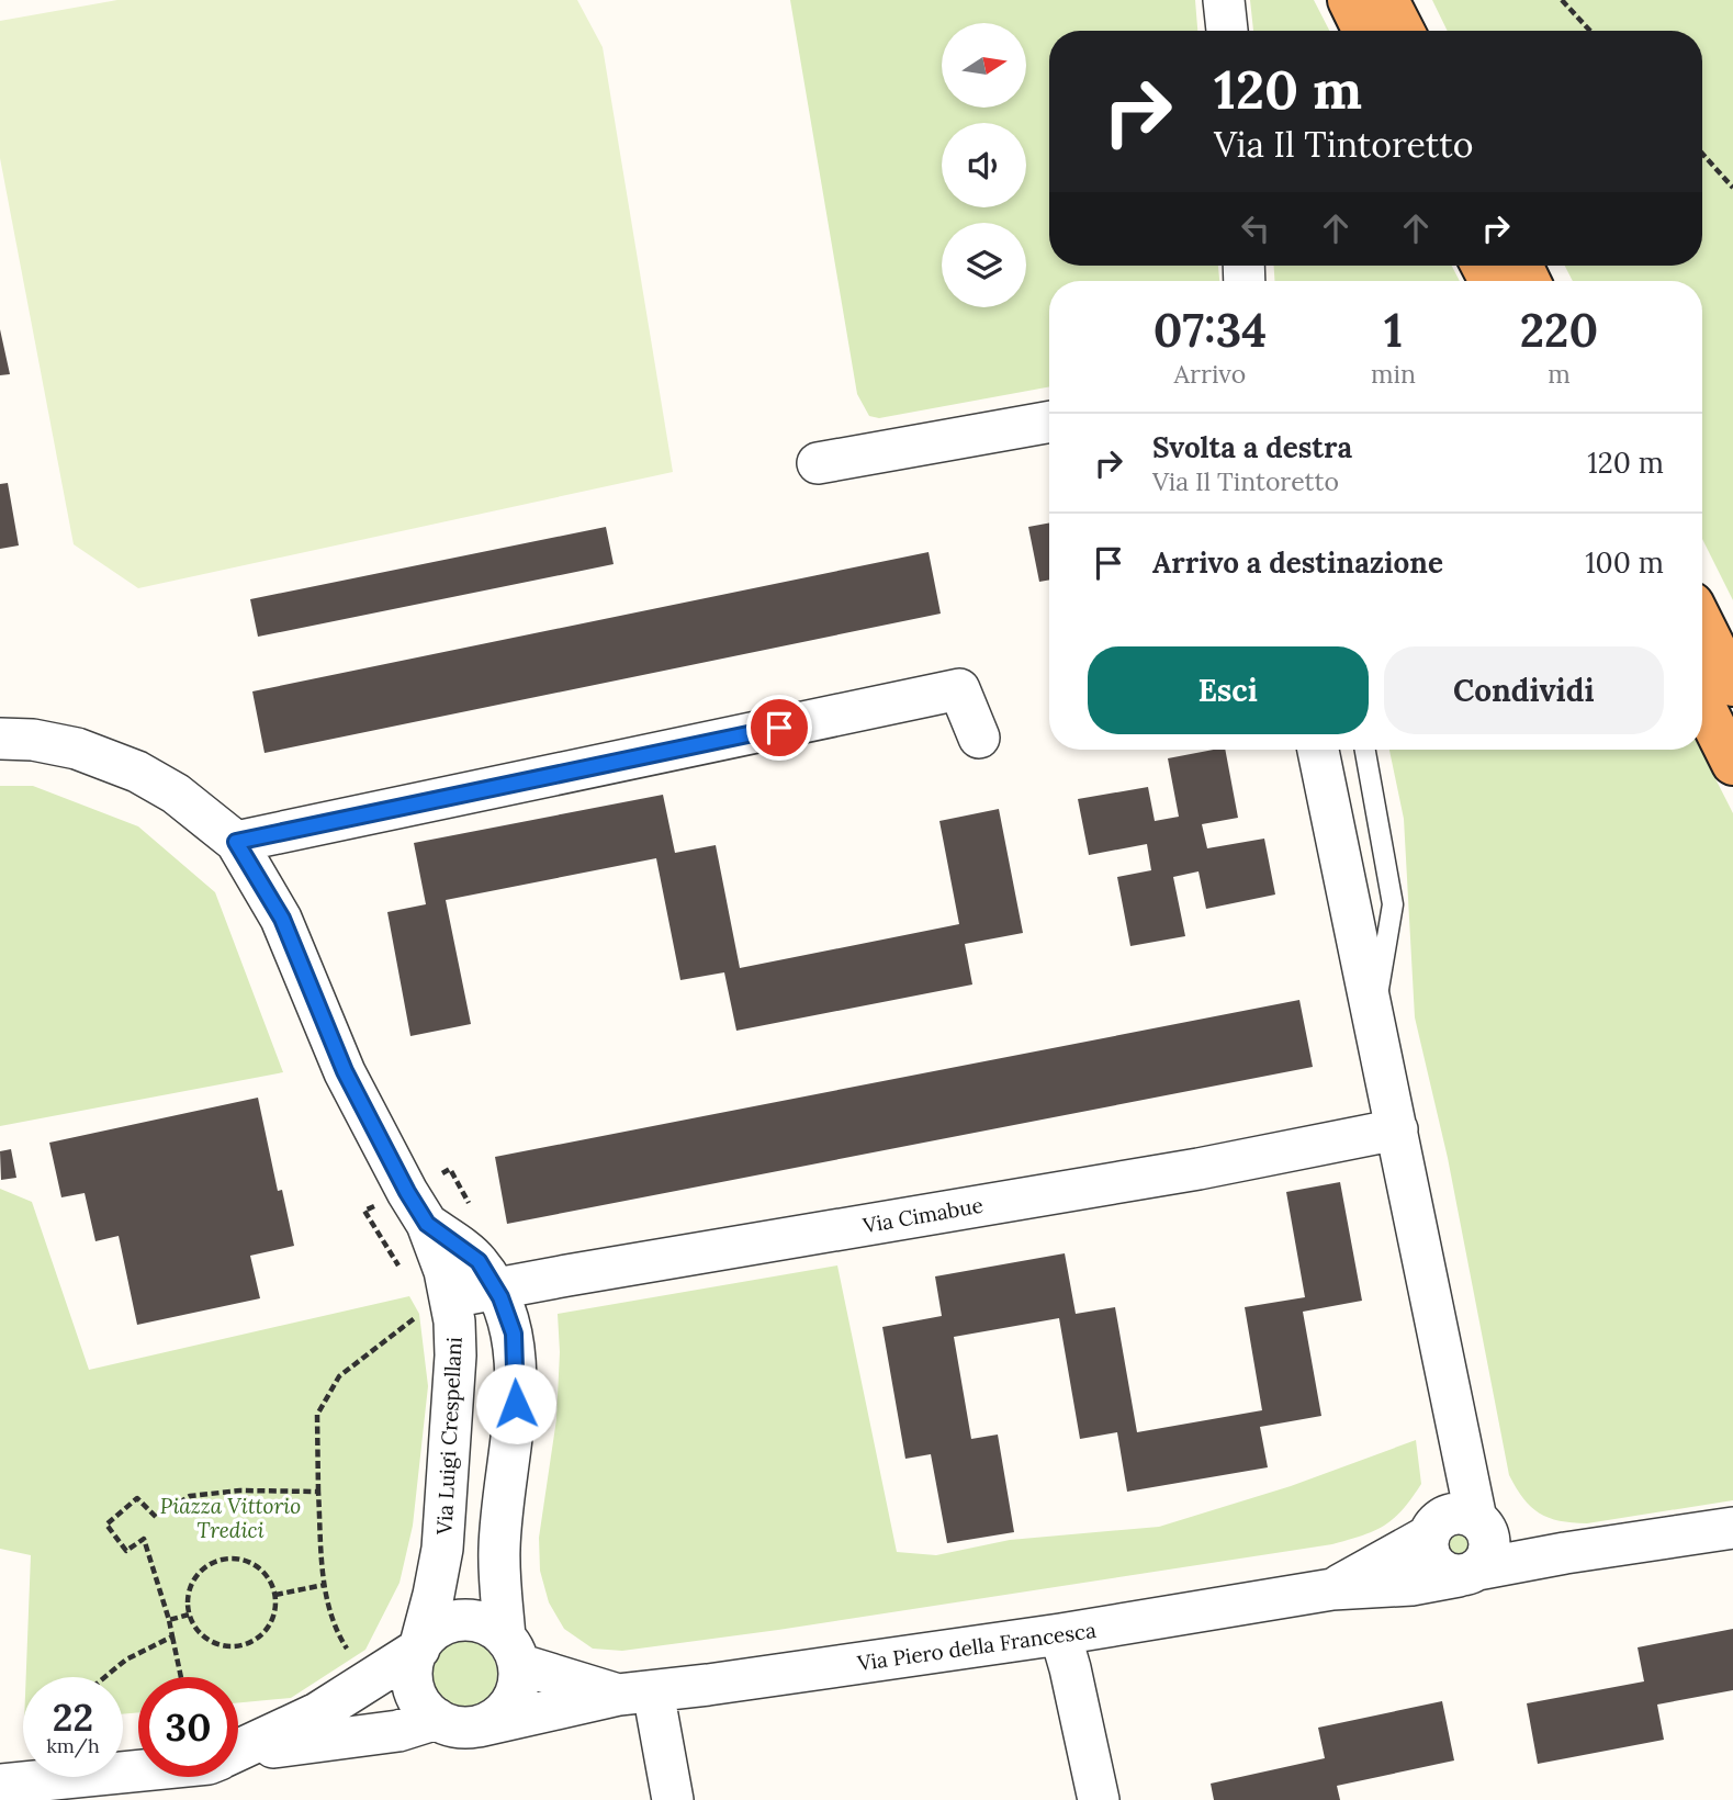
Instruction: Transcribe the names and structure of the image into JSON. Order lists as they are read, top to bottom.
{
  "streets": {
    "street": ["Via Cimabue", "Via Luigi Crespellani", "Via Piero della Francesca"]
  },
  "crossings": [
    ["Via Cimabue", "Via Luigi Crespellani"],
    ["Via Luigi Crespellani", "Via Piero della Francesca"]
  ],
  "parks": ["Piazza Vittorio Tredici"],
  "north": "right",
  "page": {
    "turn": ["120 m", "Via Il Tintoretto"],
    "eta": [
      "07:34",
      "Arrivo",
      "1",
      "min",
      "220",
      "m"
    ],
    "list": [
      {
        "name": "Svolta a destra",
        "note": "Via Il Tintoretto",
        "value": "120 m"
      },
      {
        "name": "Arrivo a destinazione",
        "value": "100 m"
      }
    ],
    "buttons": ["Esci", "Condividi"],
    "speed": "22 km/h",
    "limit": "30"
  }
}
